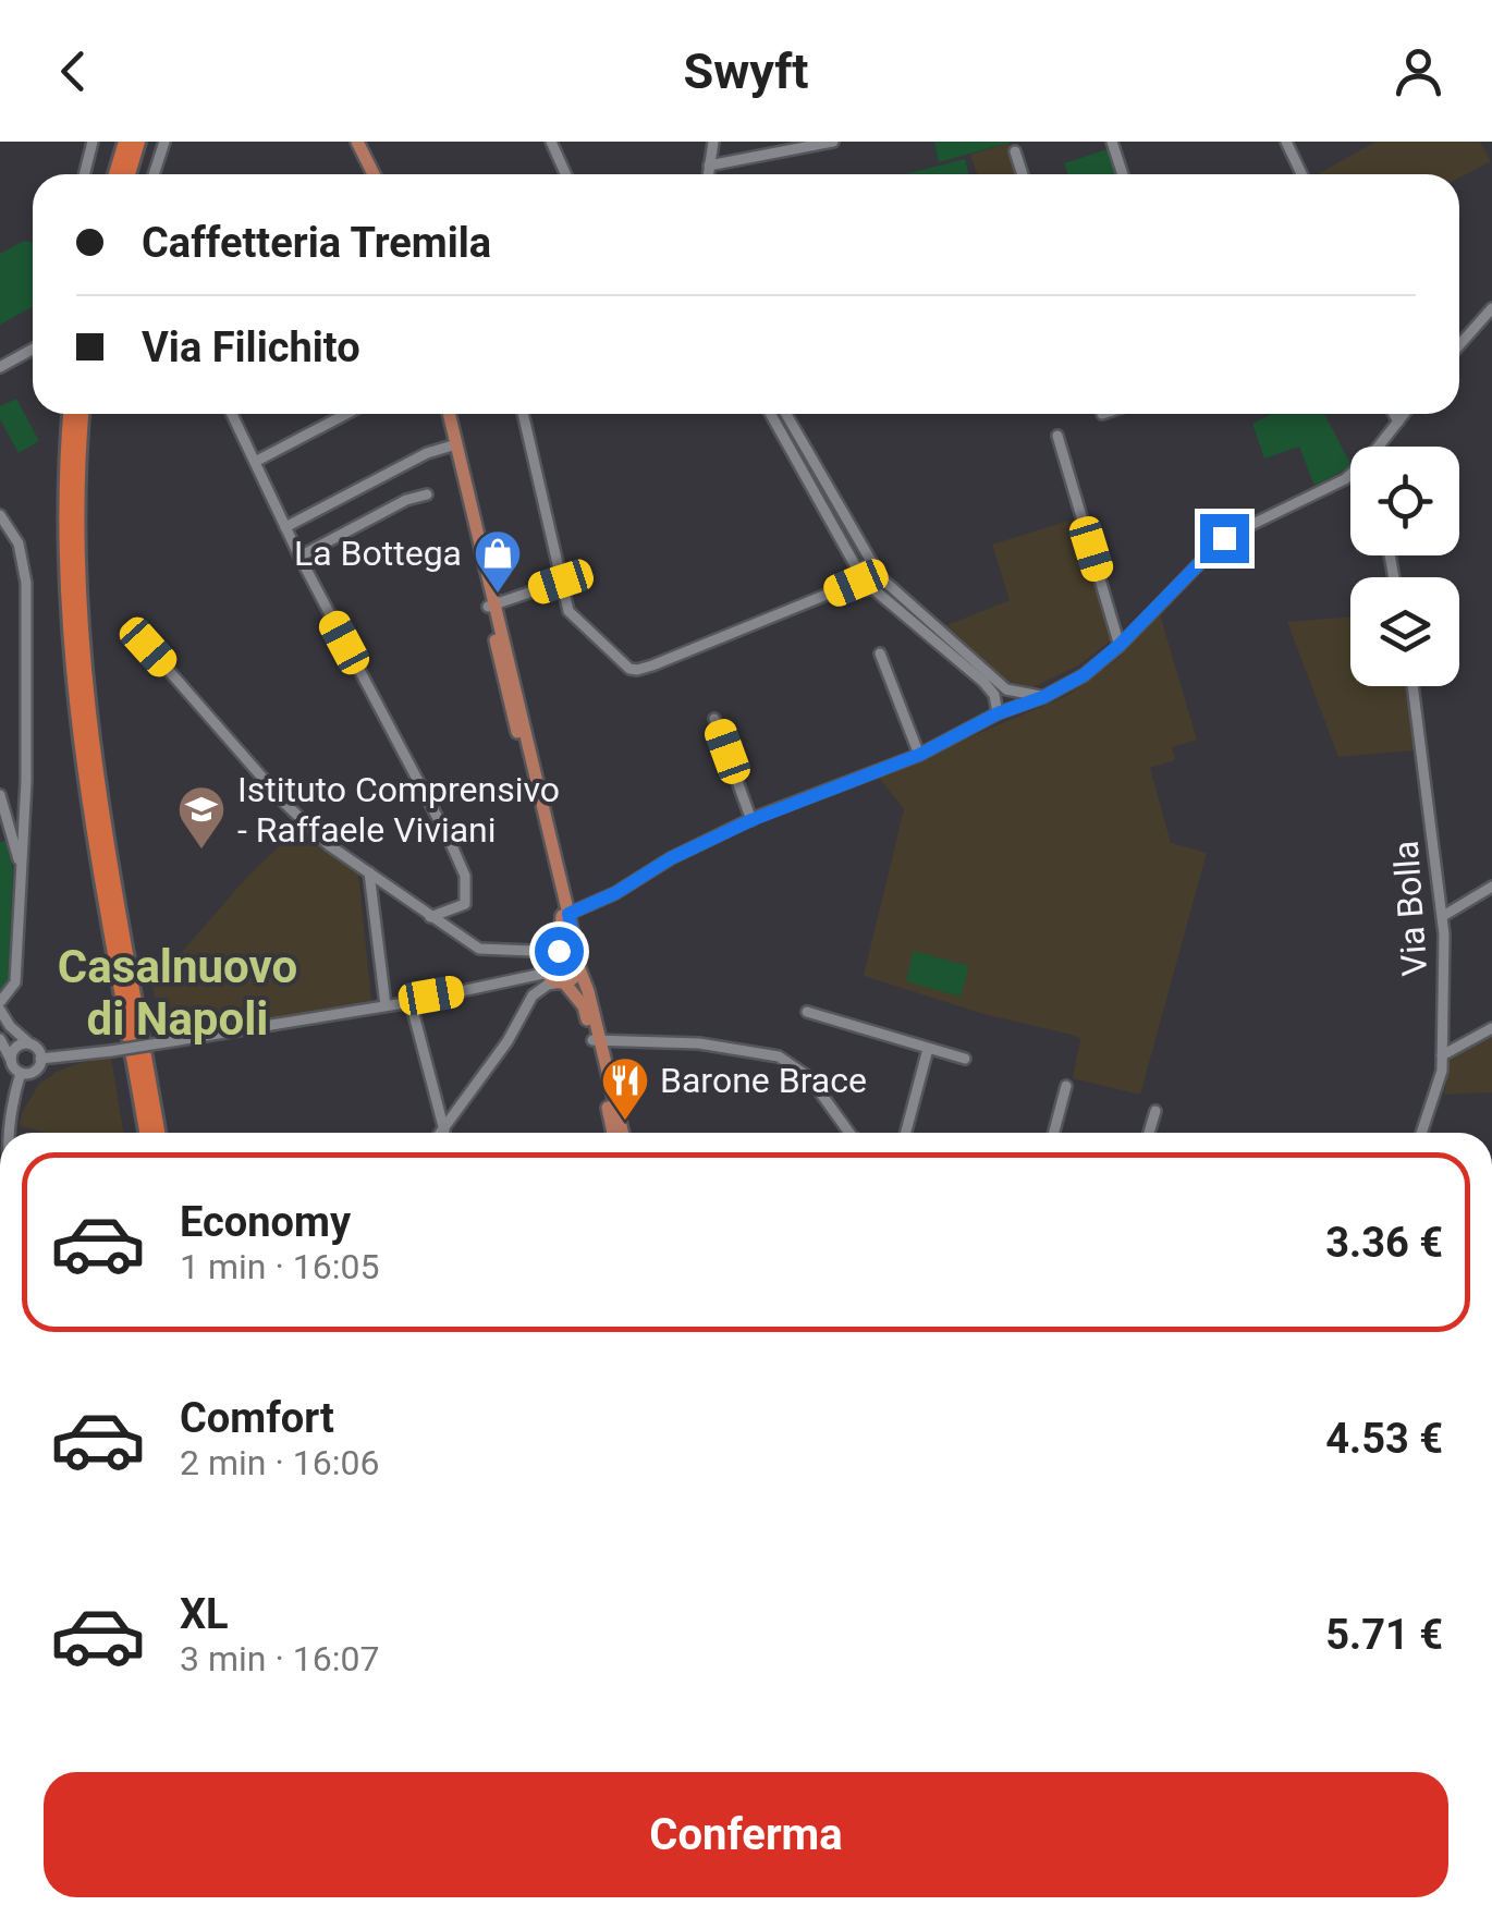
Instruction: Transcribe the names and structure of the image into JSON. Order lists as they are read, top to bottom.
{
  "streets": {
    "street": ["Via Bolla"]
  },
  "districts": ["Casalnuovo di Napoli"],
  "places": {
    "shop": ["La Bottega"],
    "school or university": ["Istituto Comprensivo - Raffaele Viviani"],
    "restaurant": ["Barone Brace"]
  },
  "page": {
    "header": "Swyft",
    "banner": ["Caffetteria Tremila", "Via Filichito"],
    "list": [
      {
        "name": "Economy",
        "note": "1 min · 16:05",
        "value": "3.36 €"
      },
      {
        "name": "Comfort",
        "note": "2 min · 16:06",
        "value": "4.53 €"
      },
      {
        "name": "XL",
        "note": "3 min · 16:07",
        "value": "5.71 €"
      }
    ],
    "buttons": "Conferma"
  }
}
